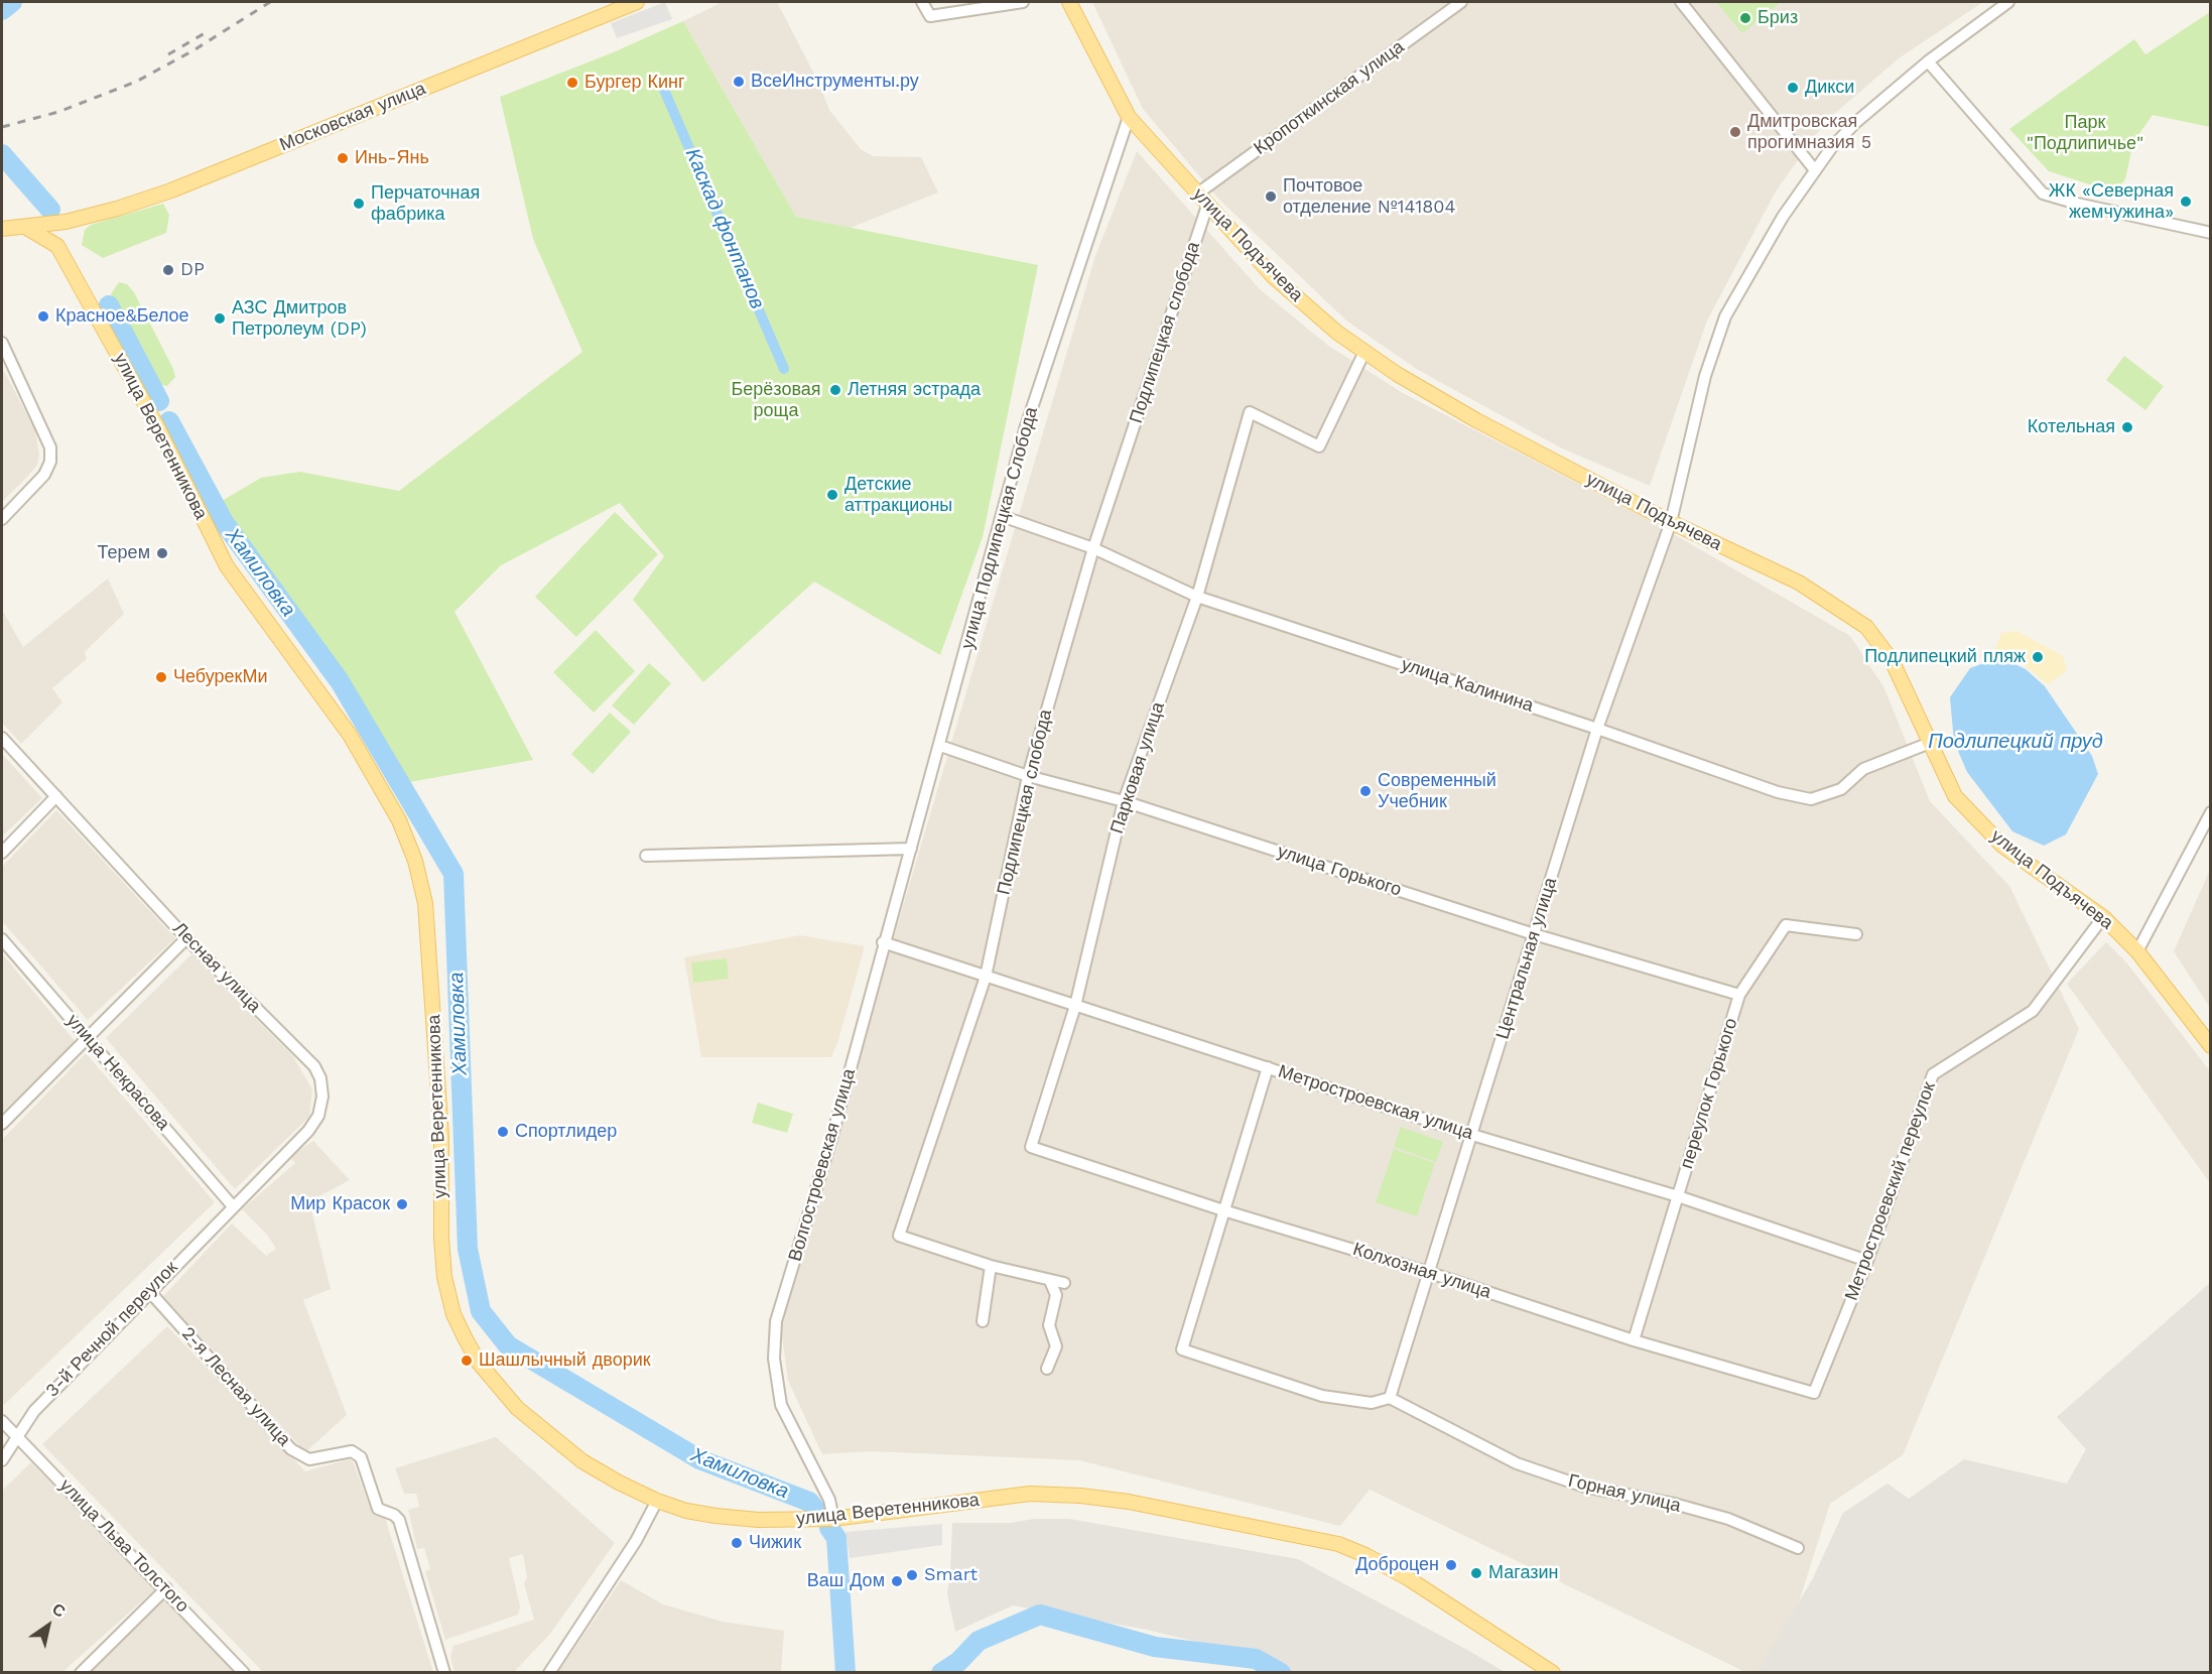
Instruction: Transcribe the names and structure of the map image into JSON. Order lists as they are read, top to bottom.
{
  "streets": {
    "main road": ["Московская улица", "улица Подъячева", "улица Веретенникова"],
    "street": [
      "Кропоткинская улица",
      "Подлипецкая слобода",
      "улица Подлипецкая Слобода",
      "улица Калинина",
      "Парковая улица",
      "улица Горького",
      "Центральная улица",
      "Лесная улица",
      "улица Некрасова",
      "переулок Горького",
      "Метростроевская улица",
      "Волгостроевская улица",
      "Метростроевский переулок",
      "Колхозная улица",
      "3-й Речной переулок",
      "2-я Лесная улица",
      "Горная улица",
      "улица Льва Толстого"
    ]
  },
  "crossings": [
    ["Кропоткинская улица", "улица Подъячева"],
    ["Московская улица", "улица Веретенникова"],
    ["улица Подъячева", "Подлипецкая слобода"],
    ["улица Подъячева", "улица Подлипецкая Слобода"],
    ["улица Подъячева", "улица Калинина"],
    ["улица Подъячева", "Парковая улица"],
    ["улица Подъячева", "Центральная улица"],
    ["улица Подъячева", "Метростроевский переулок"],
    ["Подлипецкая слобода", "улица Калинина"],
    ["Подлипецкая слобода", "улица Горького"],
    ["Подлипецкая слобода", "Метростроевская улица"],
    ["улица Веретенникова", "Волгостроевская улица"],
    ["улица Подлипецкая Слобода", "улица Калинина"],
    ["улица Подлипецкая Слобода", "улица Горького"],
    ["улица Подлипецкая Слобода", "Метростроевская улица"],
    ["улица Подлипецкая Слобода", "Волгостроевская улица"],
    ["улица Калинина", "Парковая улица"],
    ["улица Калинина", "Центральная улица"],
    ["Парковая улица", "улица Горького"],
    ["Парковая улица", "Метростроевская улица"],
    ["Парковая улица", "Колхозная улица"],
    ["улица Горького", "Центральная улица"],
    ["улица Горького", "переулок Горького"],
    ["Центральная улица", "Метростроевская улица"],
    ["Центральная улица", "Колхозная улица"],
    ["Центральная улица", "Горная улица"],
    ["Лесная улица", "улица Некрасова"],
    ["Лесная улица", "3-й Речной переулок"],
    ["улица Некрасова", "3-й Речной переулок"],
    ["переулок Горького", "Метростроевская улица"],
    ["переулок Горького", "Колхозная улица"],
    ["Метростроевская улица", "Волгостроевская улица"],
    ["Метростроевская улица", "Метростроевский переулок"],
    ["Метростроевский переулок", "Колхозная улица"],
    ["3-й Речной переулок", "2-я Лесная улица"],
    ["3-й Речной переулок", "улица Льва Толстого"]
  ],
  "water": ["Каскад фонтанов", "Хамиловка", "Подлипецкий пруд"],
  "parks": ["Парк \"Подлипичье\"", "Берёзовая роща"],
  "places": [
    "Бриз",
    "ВсеИнструменты.ру",
    "Бургер Кинг",
    "Дикси",
    "Дмитровская прогимназия 5",
    "Инь-Янь",
    "Почтовое отделение №141804",
    "ЖК «Северная жемчужина»",
    "Перчаточная фабрика",
    "DP",
    "Красное&Белое",
    "АЗС Дмитров Петролеум (DP)",
    "Летняя эстрада",
    "Котельная",
    "Детские аттракционы",
    "Терем",
    "Подлипецкий пляж",
    "ЧебурекМи",
    "Современный Учебник",
    "Спортлидер",
    "Мир Красок",
    "Шашлычный дворик",
    "Чижик",
    "Доброцен",
    "Магазин",
    "Smart",
    "Ваш Дом"
  ],
  "north": "top right"
}
